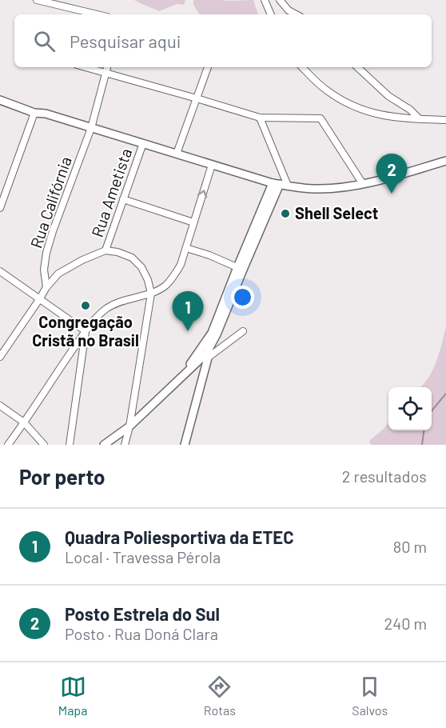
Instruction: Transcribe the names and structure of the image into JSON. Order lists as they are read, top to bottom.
{
  "streets": {
    "street": ["Rua Ametista", "Rua Califórnia"]
  },
  "places": ["Shell Select", "Congregação Cristã no Brasil"],
  "page": {
    "search": "Pesquisar aqui",
    "pins": ["2", "1"],
    "heading": ["Por perto", "2 resultados"],
    "list": [
      {
        "mark": "1",
        "name": "Quadra Poliesportiva da ETEC",
        "note": "Local · Travessa Pérola",
        "value": "80 m"
      },
      {
        "mark": "2",
        "name": "Posto Estrela do Sul",
        "note": "Posto · Rua Doná Clara",
        "value": "240 m"
      }
    ],
    "nav": ["Mapa", "Rotas", "Salvos"]
  }
}
